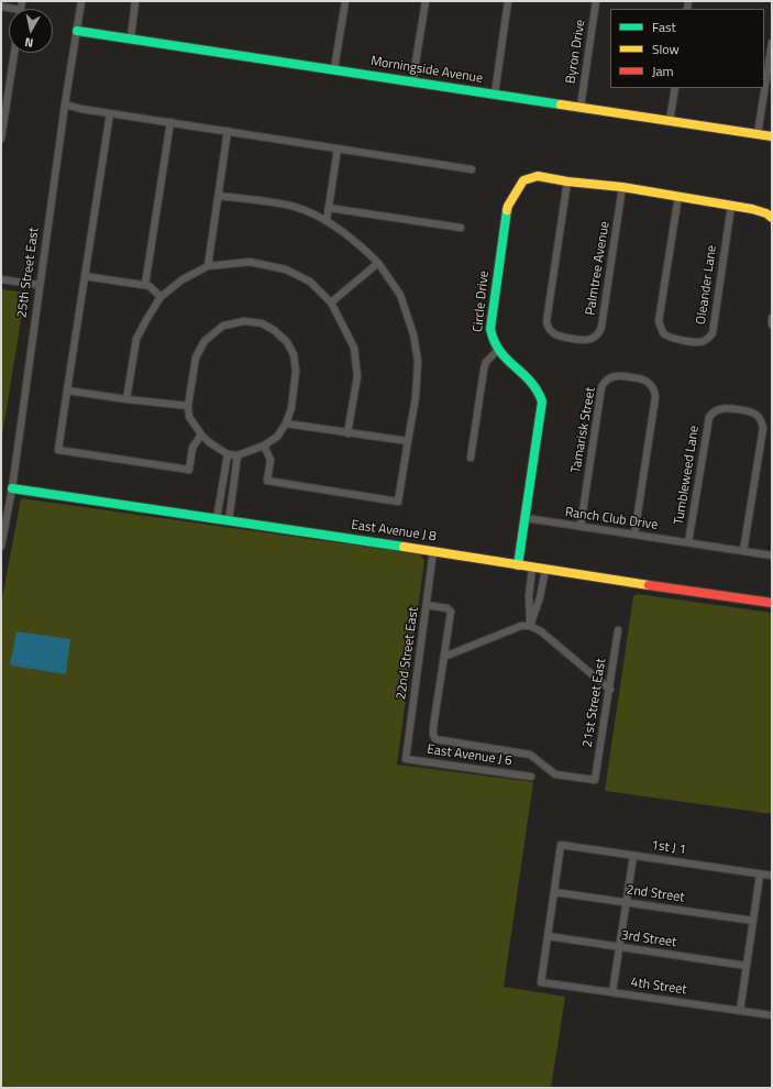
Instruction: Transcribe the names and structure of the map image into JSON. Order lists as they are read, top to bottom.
{
  "streets": {
    "street": [
      "Byron Drive",
      "Morningside Avenue",
      "Palmtree Avenue",
      "25th Street East",
      "Oleander Lane",
      "Circle Drive",
      "Tamarisk Street",
      "Tumbleweed Lane",
      "Ranch Club Drive",
      "East Avenue J 8",
      "22nd Street East",
      "21st Street East",
      "East Avenue J 6",
      "1st J 1",
      "2nd Street",
      "3rd Street",
      "4th Street"
    ]
  },
  "crossings": [
    ["Byron Drive", "Morningside Avenue"],
    ["Morningside Avenue", "25th Street East"],
    ["Palmtree Avenue", "Circle Drive"],
    ["25th Street East", "East Avenue J 8"],
    ["Tamarisk Street", "Ranch Club Drive"],
    ["Tumbleweed Lane", "Ranch Club Drive"],
    ["East Avenue J 8", "22nd Street East"],
    ["22nd Street East", "East Avenue J 6"],
    ["1st J 1", "2nd Street"],
    ["3rd Street", "4th Street"]
  ],
  "legend": ["Fast", "Slow", "Jam"],
  "north": "bottom"
}
